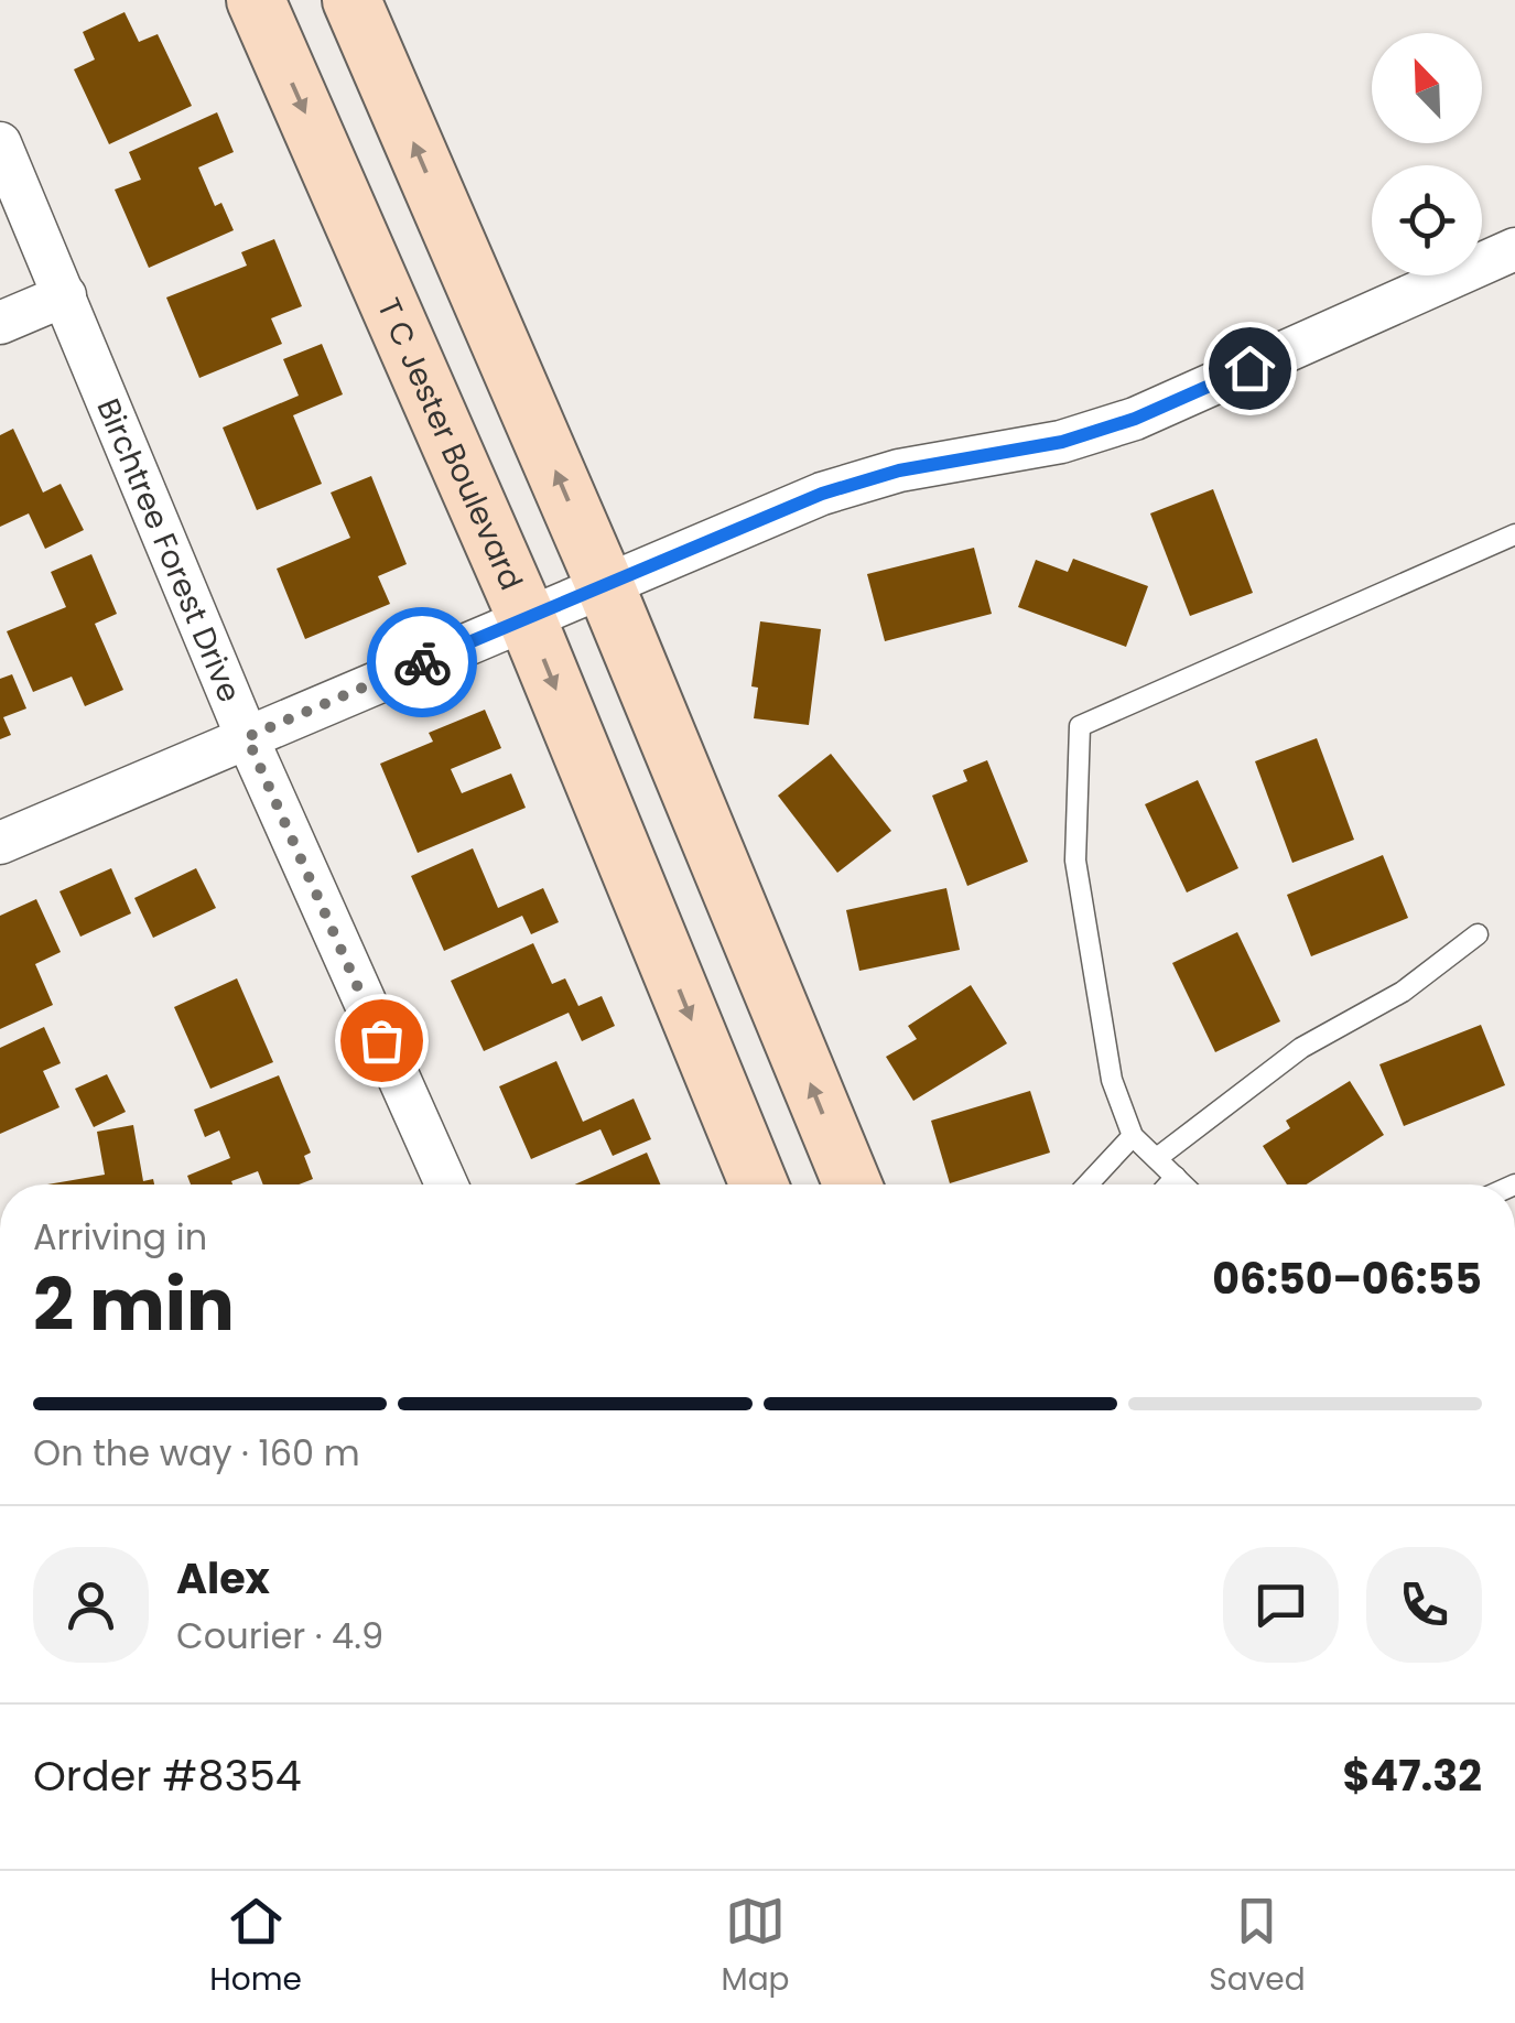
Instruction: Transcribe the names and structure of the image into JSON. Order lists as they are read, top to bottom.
{
  "streets": {
    "main road": ["T C Jester Boulevard"],
    "street": ["Birchtree Forest Drive"]
  },
  "north": "top left",
  "page": {
    "heading": ["2 min", "Arriving in", "06:50–06:55"],
    "panel": [
      "Alex",
      "Courier · 4.9",
      "Order #8354",
      "$47.32"
    ],
    "bar": "On the way · 160 m",
    "tabs": ["Home", "Map", "Saved"]
  }
}
